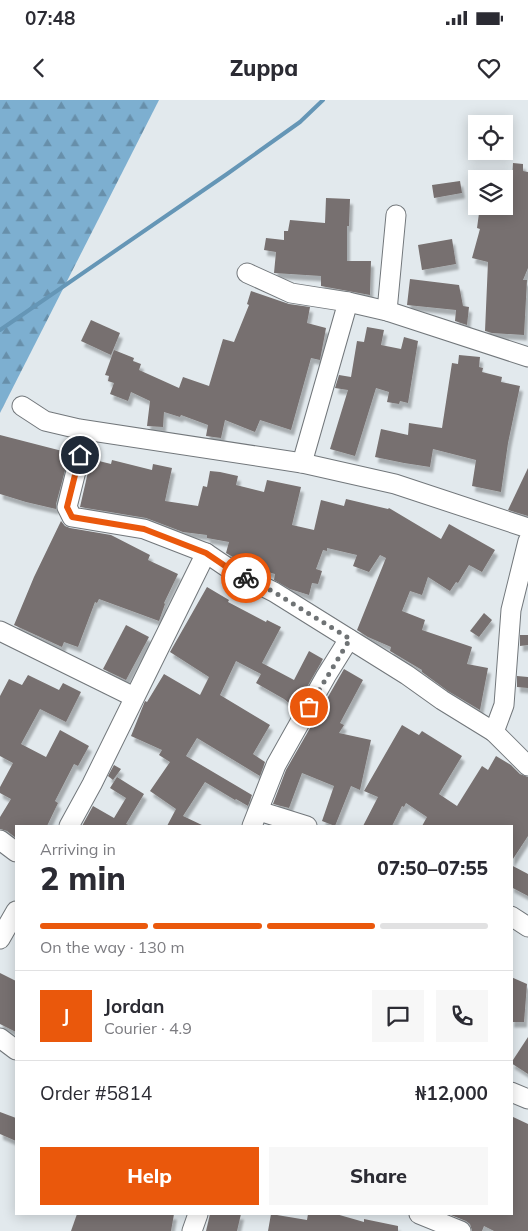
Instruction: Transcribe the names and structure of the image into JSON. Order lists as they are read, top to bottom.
{
  "page": {
    "status": "07:48",
    "header": "Zuppa",
    "heading": ["2 min", "Arriving in", "07:50–07:55"],
    "panel": [
      "Jordan",
      "Courier · 4.9",
      "Order #5814",
      "₦12,000"
    ],
    "bar": "On the way · 130 m",
    "round": "J",
    "buttons": ["Help", "Share"]
  }
}
